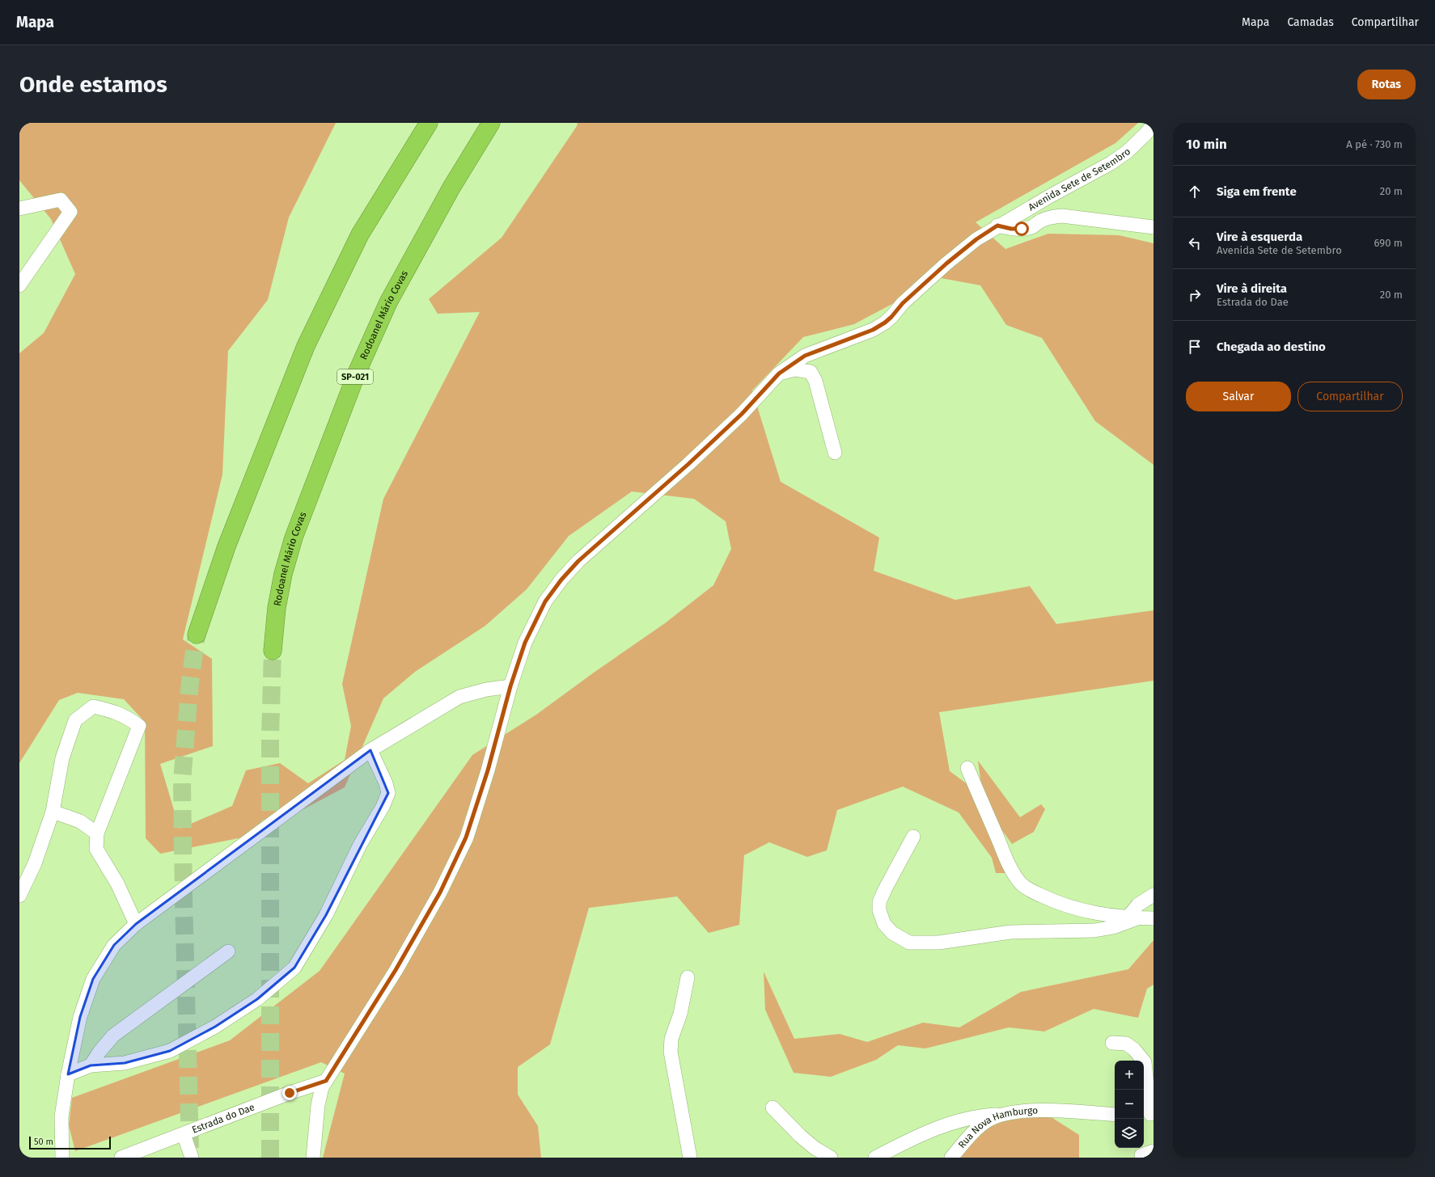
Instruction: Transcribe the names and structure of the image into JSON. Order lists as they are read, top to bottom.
{
  "streets": {
    "highway": ["Rodoanel Mário Covas", "SP-021"],
    "street": ["Avenida Sete de Setembro", "Estrada do Dae", "Rua Nova Hamburgo"]
  },
  "crossings": [
    ["Avenida Sete de Setembro", "Estrada do Dae"]
  ],
  "scale_bar": "50 m",
  "page": {
    "header": "Mapa",
    "nav": ["Mapa", "Camadas", "Compartilhar"],
    "buttons": [
      "Rotas",
      ["Salvar", "Compartilhar"]
    ],
    "title": "Onde estamos",
    "heading": ["10 min", "A pé · 730 m"],
    "list": [
      ["Siga em frente", "20 m"],
      ["Vire à esquerda", "Avenida Sete de Setembro", "690 m"],
      ["Vire à direita", "Estrada do Dae", "20 m"],
      "Chegada ao destino"
    ],
    "map_buttons": ["+", "−"],
    "scale": "50 m"
  }
}
